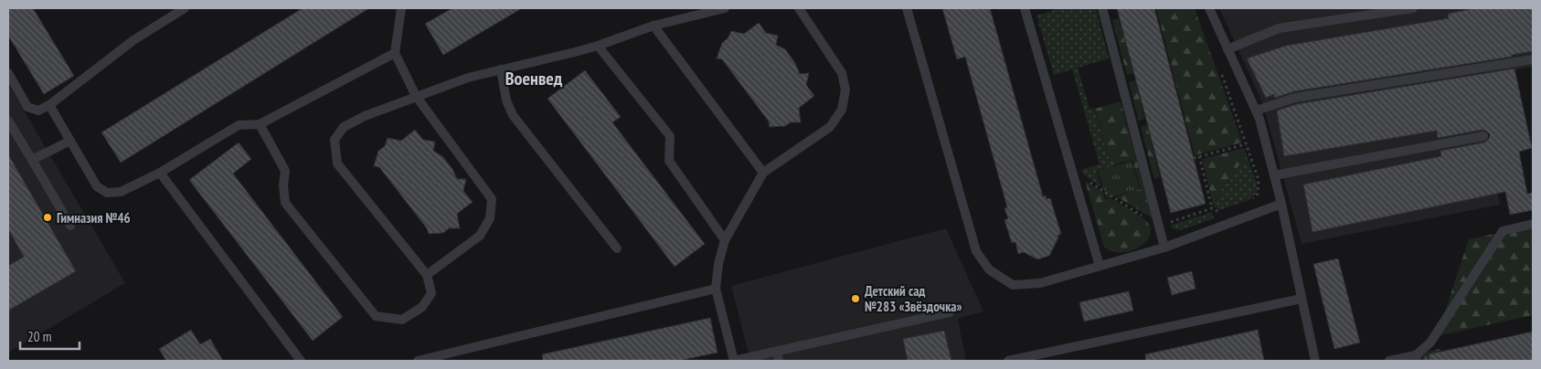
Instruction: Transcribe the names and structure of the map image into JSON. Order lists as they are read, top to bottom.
{
  "districts": ["Военвед"],
  "places": ["Гимназия №46", "Детский сад №283 «Звёздочка»"],
  "scale_bar": "20 m"
}
